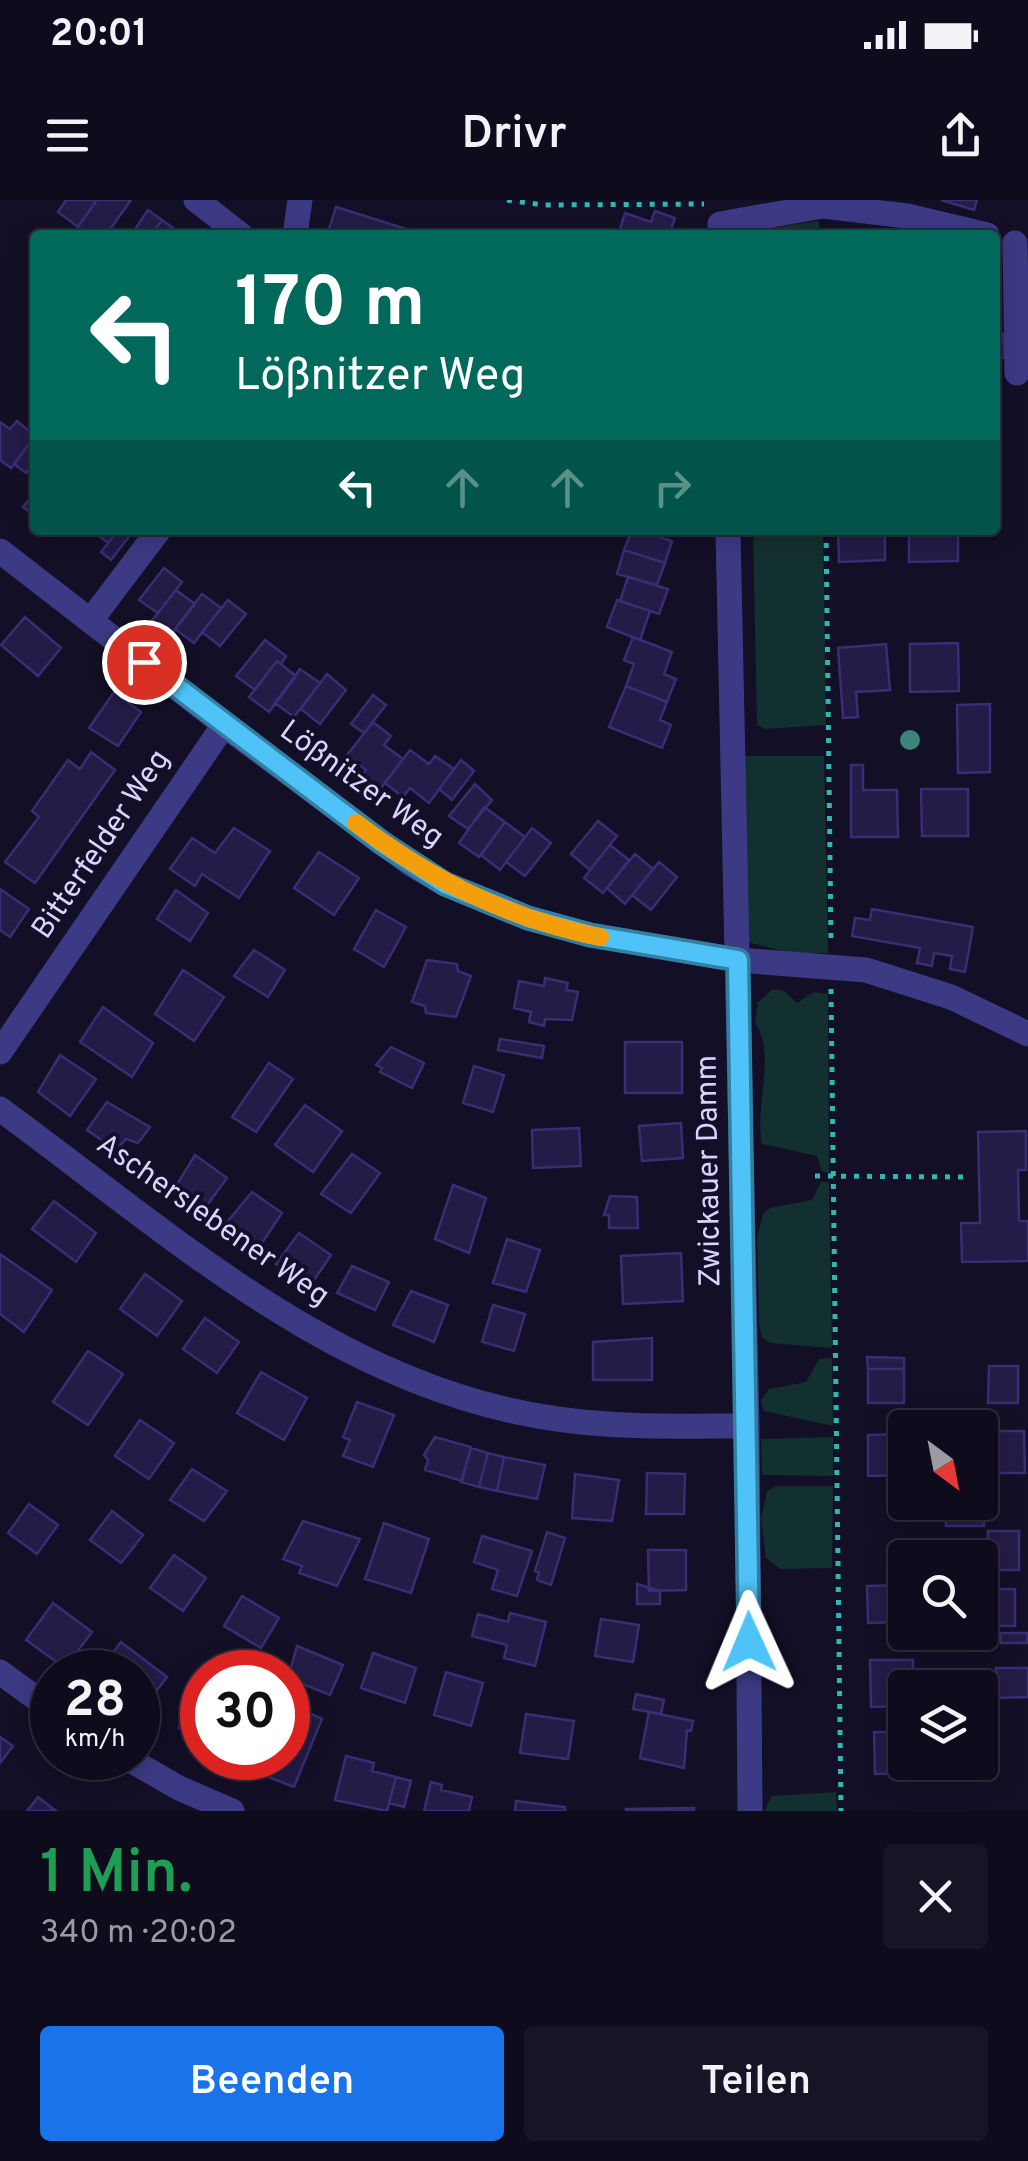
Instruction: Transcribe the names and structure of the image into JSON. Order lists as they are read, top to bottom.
{
  "streets": {
    "street": [
      "Lößnitzer Weg",
      "Bitterfelder Weg",
      "Zwickauer Damm",
      "Ascherslebener Weg"
    ]
  },
  "crossings": [
    ["Lößnitzer Weg", "Bitterfelder Weg"],
    ["Lößnitzer Weg", "Zwickauer Damm"],
    ["Zwickauer Damm", "Ascherslebener Weg"]
  ],
  "north": "bottom right",
  "page": {
    "status": "20:01",
    "header": "Drivr",
    "turn": ["170 m", "Lößnitzer Weg"],
    "speed": "28 km/h",
    "limit": "30",
    "heading": ["1 Min.", "340 m · 20:02"],
    "buttons": ["Beenden", "Teilen"]
  }
}
